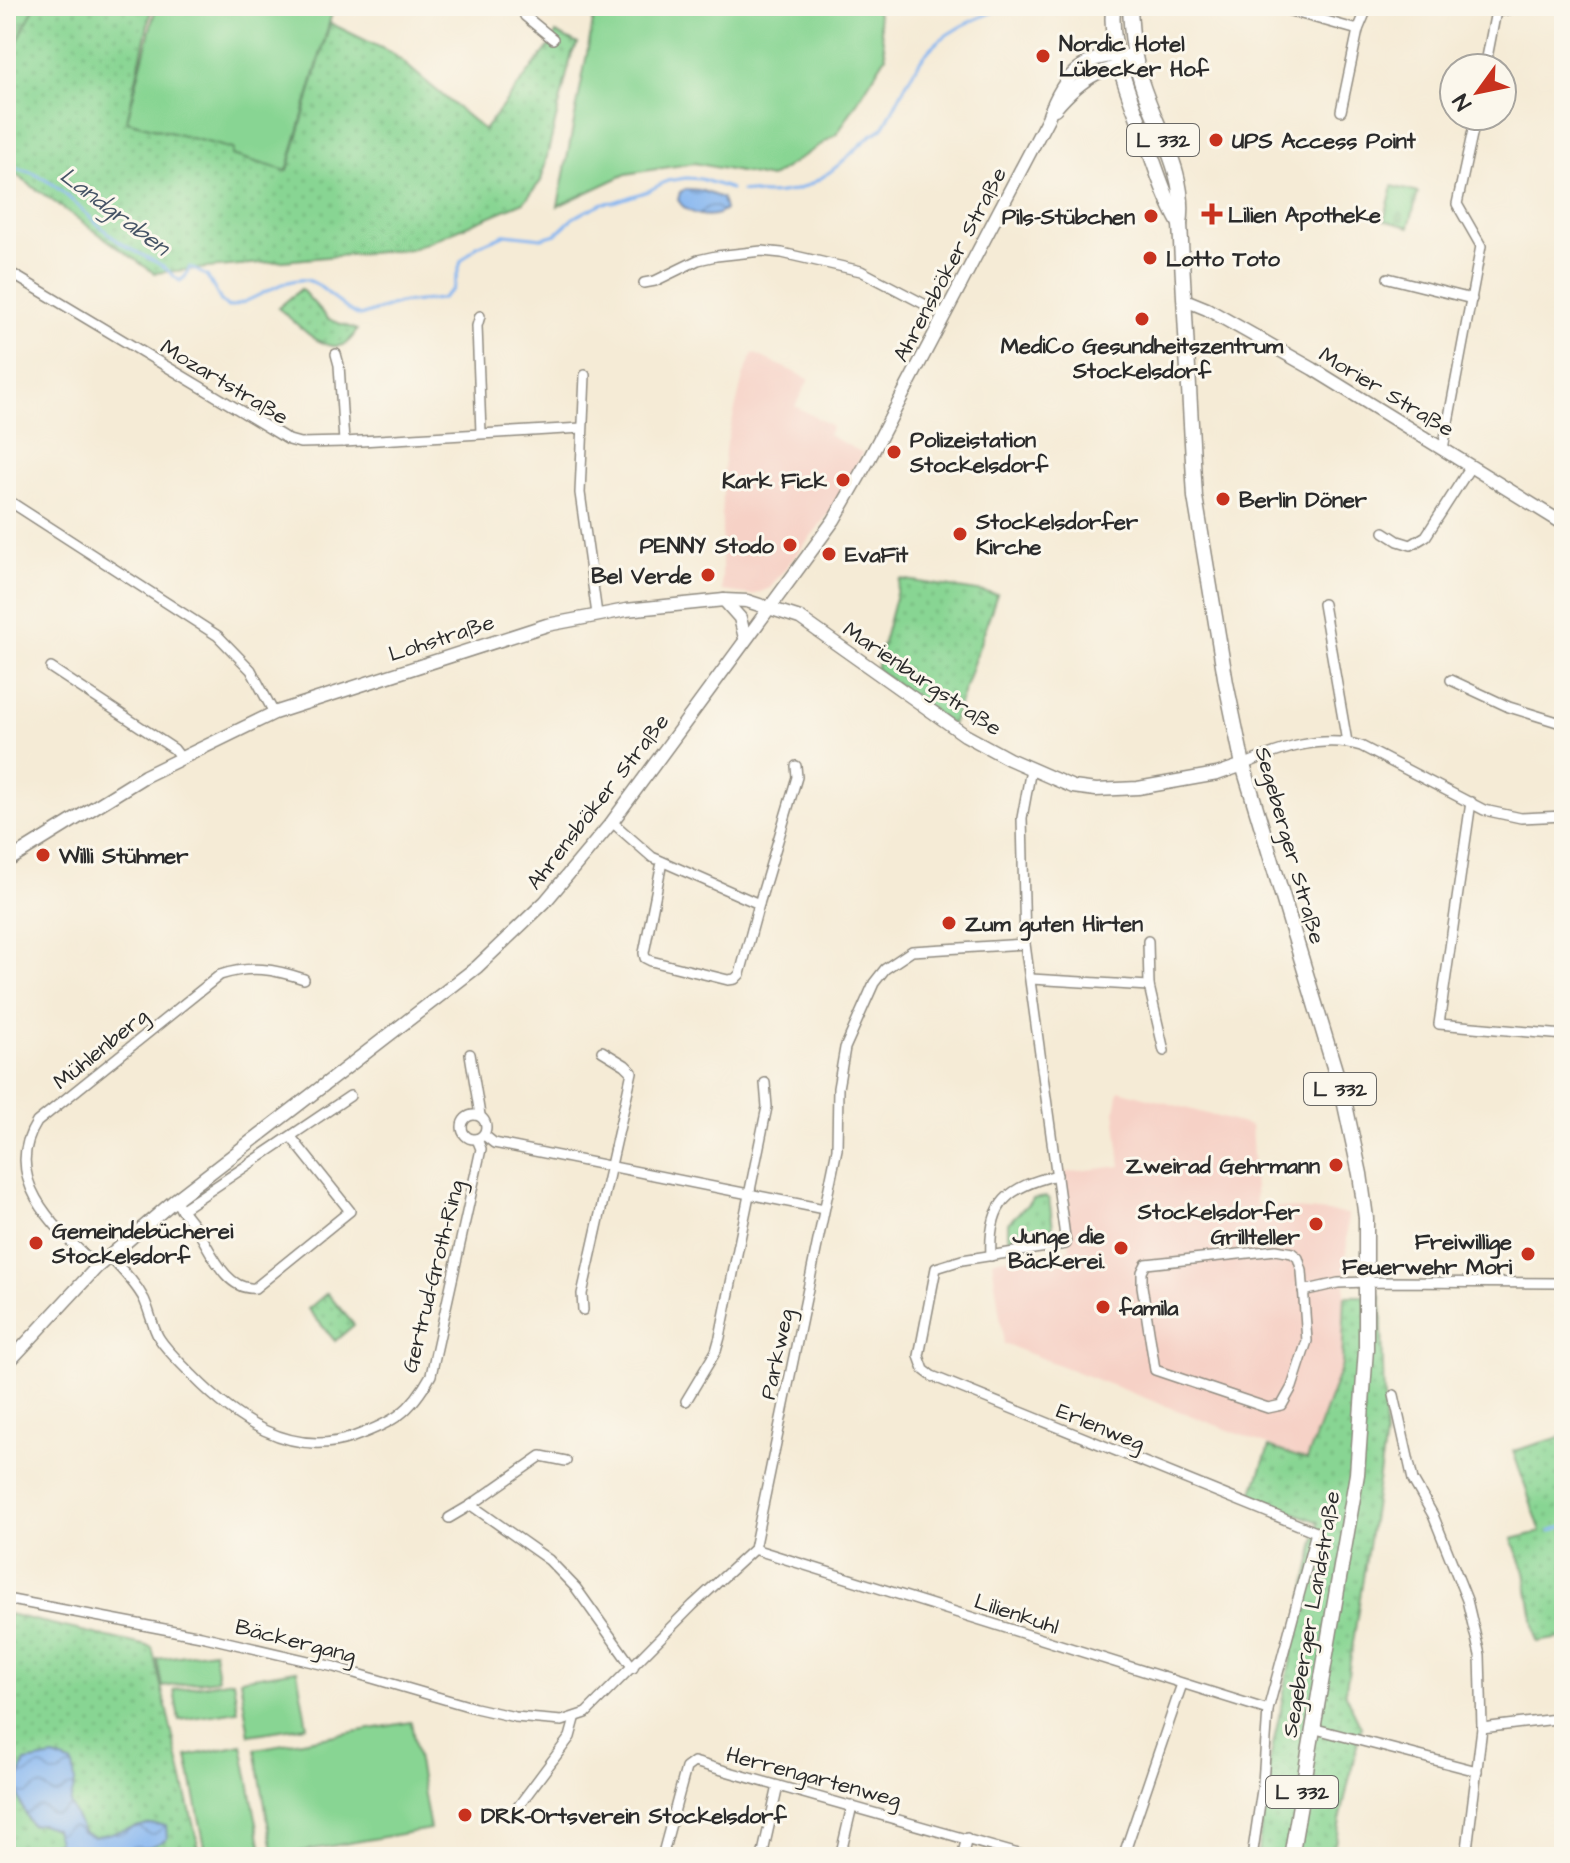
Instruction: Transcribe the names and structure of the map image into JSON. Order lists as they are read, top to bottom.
{
  "streets": {
    "main road": [
      "L 332",
      "Ahrensböker Straße",
      "Morier Straße",
      "Lohstraße",
      "Marienburgstraße",
      "Segeberger Straße",
      "Segeberger Landstraße"
    ],
    "street": [
      "Mozartstraße",
      "Mühlenberg",
      "Gertrud-Groth-Ring",
      "Parkweg",
      "Erlenweg",
      "Lilienkuhl",
      "Bäckergang",
      "Herrengartenweg"
    ]
  },
  "crossings": [
    ["Ahrensböker Straße", "Lohstraße"],
    ["Ahrensböker Straße", "Marienburgstraße"],
    ["Ahrensböker Straße", "Segeberger Straße"],
    ["Ahrensböker Straße", "Mühlenberg"],
    ["Ahrensböker Straße", "Gertrud-Groth-Ring"],
    ["Morier Straße", "Segeberger Straße"],
    ["Lohstraße", "Marienburgstraße"],
    ["Marienburgstraße", "Segeberger Straße"],
    ["Segeberger Straße", "Segeberger Landstraße"],
    ["Parkweg", "Lilienkuhl"],
    ["Erlenweg", "Lilienkuhl"]
  ],
  "water": ["Landgraben"],
  "places": {
    "other": [
      "Nordic Hotel Lübecker Hof",
      "UPS Access Point",
      "Pils-Stübchen",
      "Lotto Toto",
      "MediCo Gesundheitszentrum Stockelsdorf",
      "Polizeistation Stockelsdorf",
      "Kark Fick",
      "Berlin Döner",
      "Stockelsdorfer Kirche",
      "PENNY Stodo",
      "EvaFit",
      "Bel Verde",
      "Willi Stühmer",
      "Zum guten Hirten",
      "Zweirad Gehrmann",
      "Stockelsdorfer Grillteller",
      "Gemeindebücherei Stockelsdorf",
      "Junge die Bäckerei.",
      "Freiwillige Feuerwehr Mori",
      "famila",
      "DRK-Ortsverein Stockelsdorf"
    ],
    "health": ["Lilien Apotheke"]
  },
  "north": "bottom left"
}
